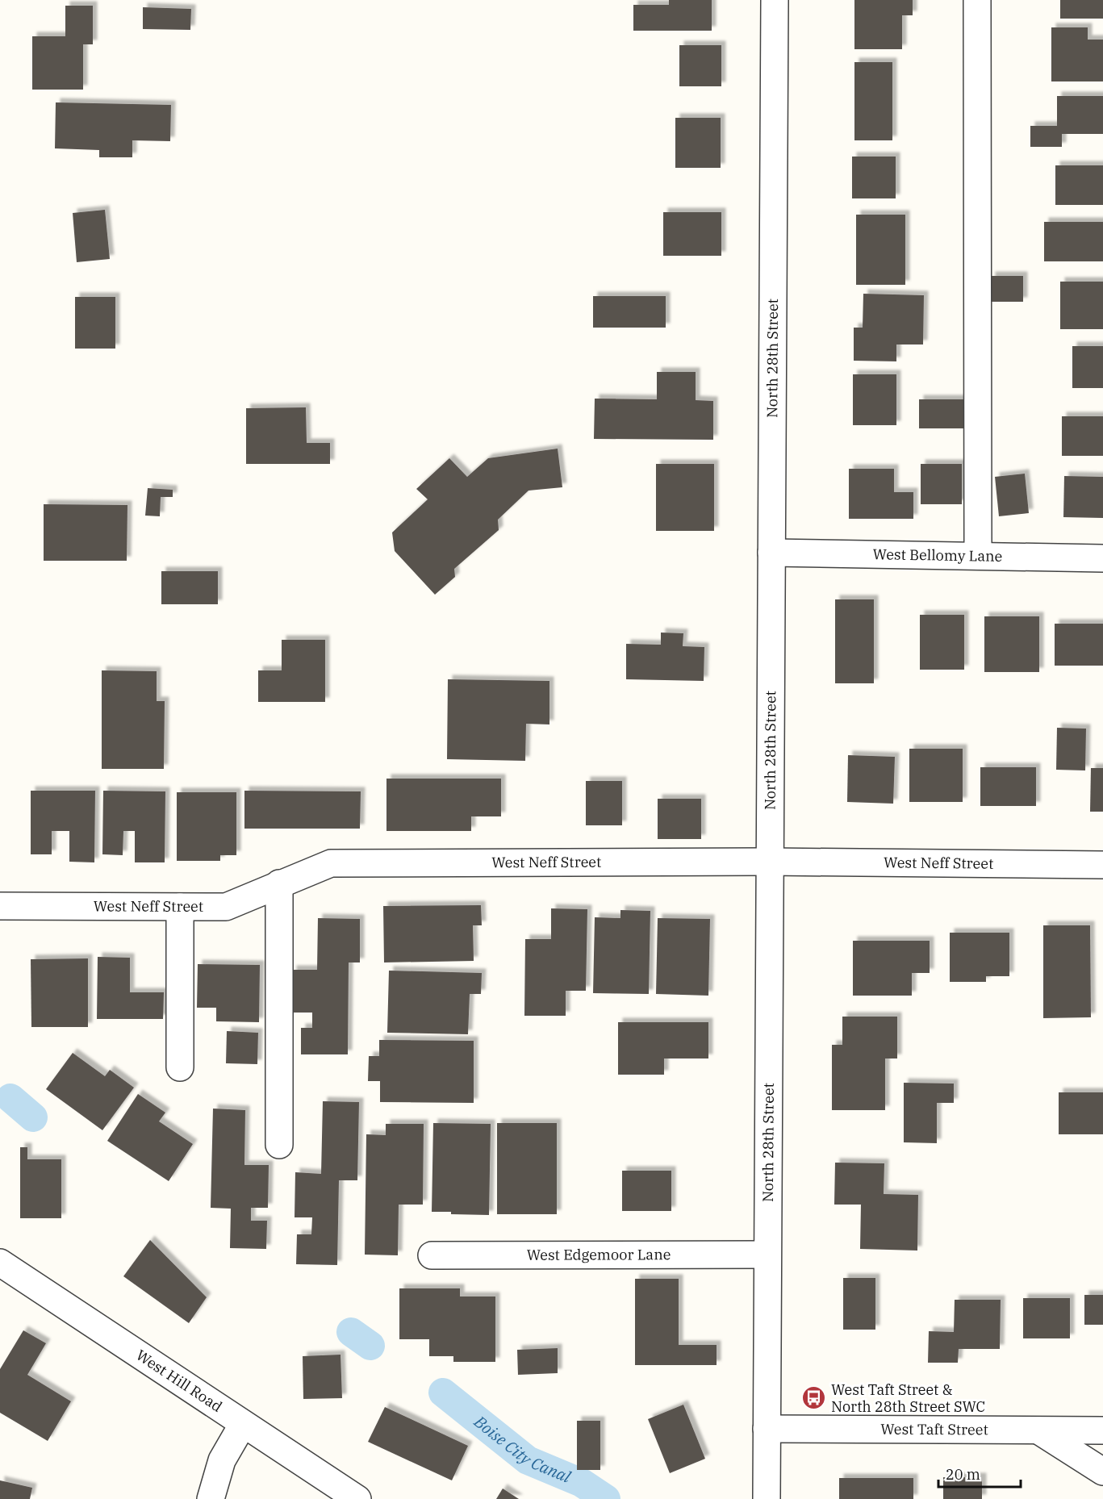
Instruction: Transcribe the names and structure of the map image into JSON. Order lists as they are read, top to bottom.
{
  "streets": {
    "street": [
      "North 28th Street",
      "West Bellomy Lane",
      "West Neff Street",
      "West Edgemoor Lane",
      "West Hill Road",
      "West Taft Street"
    ]
  },
  "crossings": [
    ["North 28th Street", "West Bellomy Lane"],
    ["North 28th Street", "West Neff Street"],
    ["North 28th Street", "West Edgemoor Lane"],
    ["North 28th Street", "West Taft Street"]
  ],
  "water": ["Boise City Canal"],
  "places": {
    "bus stop": ["West Taft Street & North 28th Street SWC"]
  },
  "scale_bar": "20 m"
}
